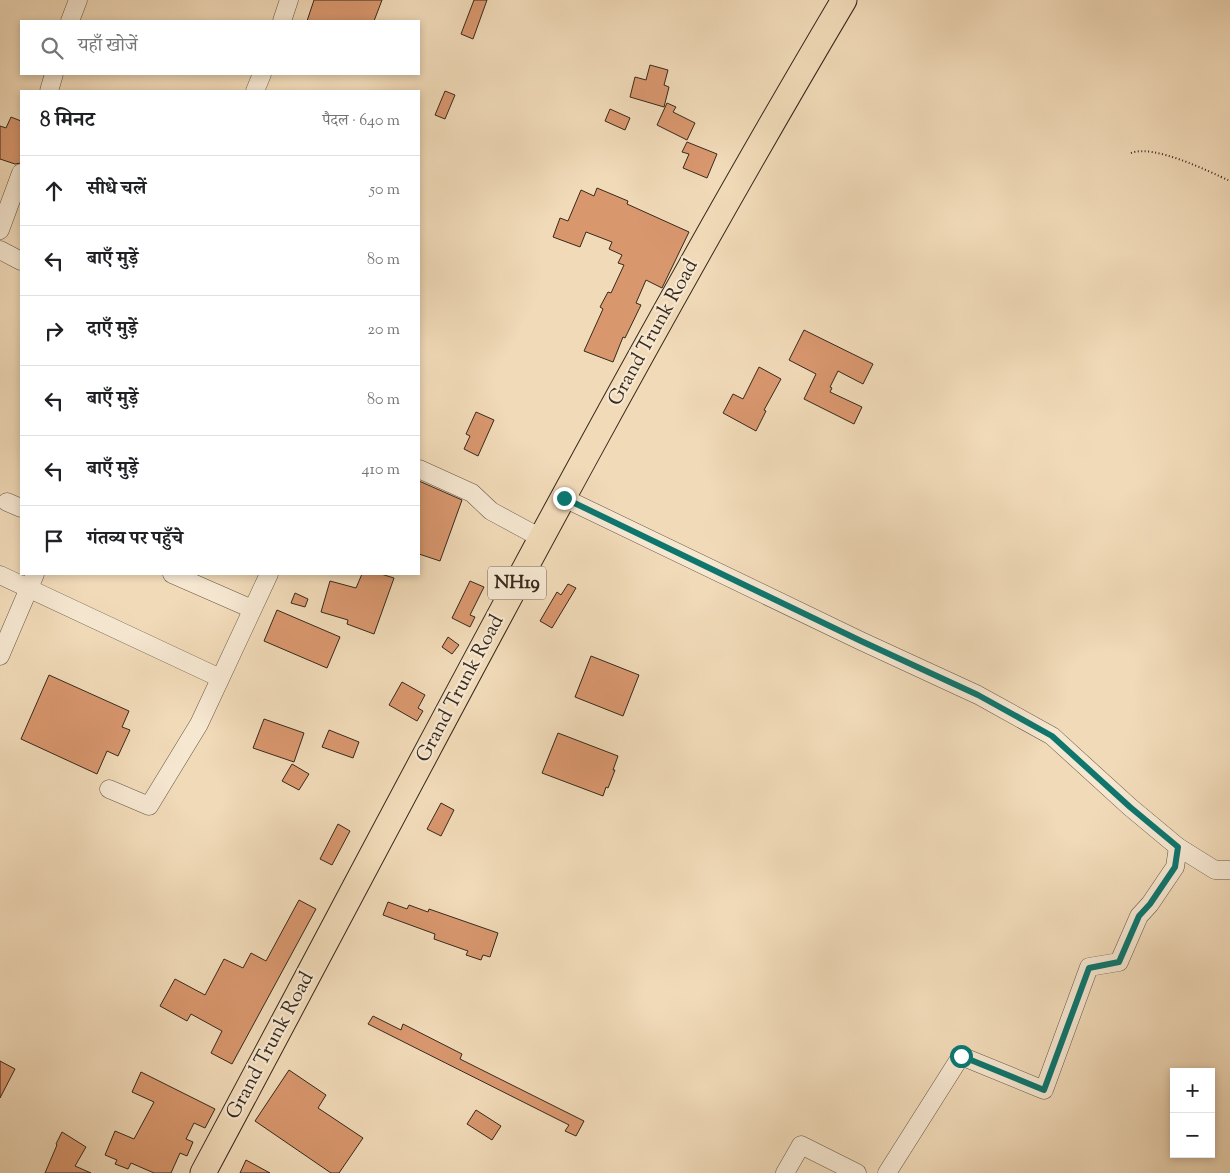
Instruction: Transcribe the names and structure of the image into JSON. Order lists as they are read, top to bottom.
{
  "streets": {
    "highway": ["Grand Trunk Road", "NH19"]
  },
  "page": {
    "search": "यहाँ खोजें",
    "heading": ["8 मिनट", "पैदल · 640 m"],
    "list": [
      ["सीधे चलें", "50 m"],
      ["बाएँ मुड़ें", "80 m"],
      ["दाएँ मुड़ें", "20 m"],
      ["बाएँ मुड़ें", "80 m"],
      ["बाएँ मुड़ें", "410 m"],
      "गंतव्य पर पहुँचे"
    ],
    "map_buttons": ["+", "−"]
  }
}
